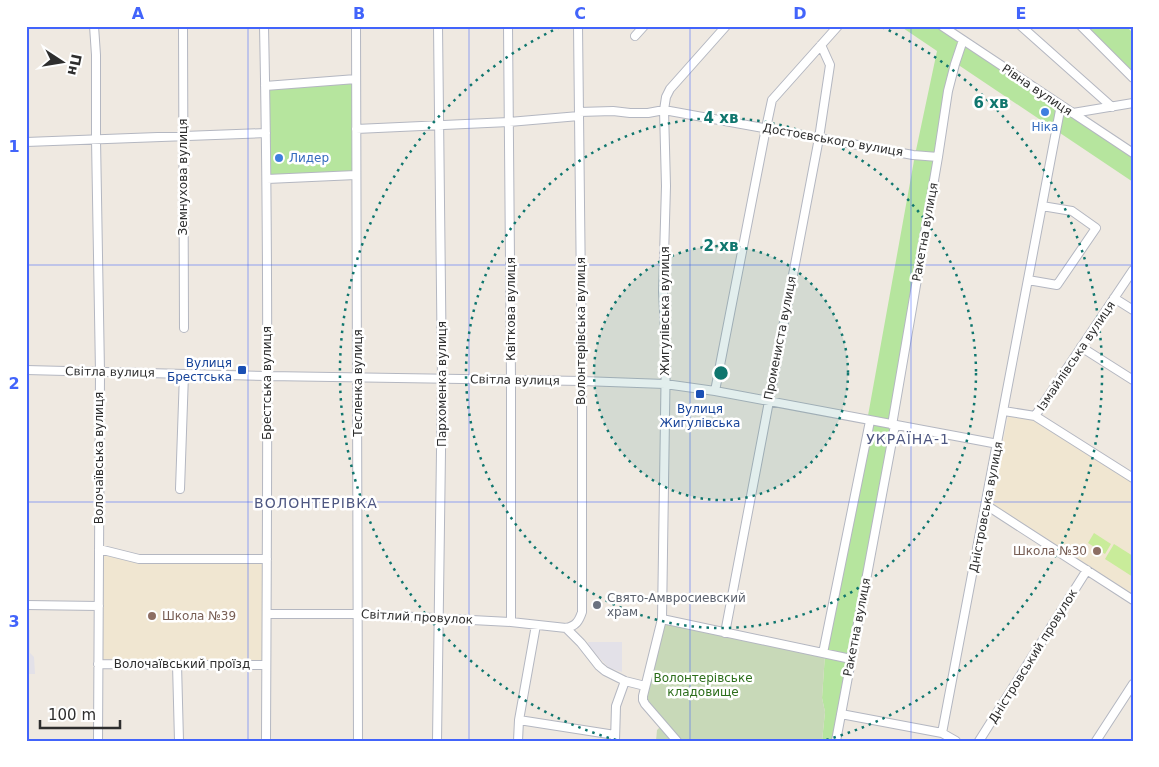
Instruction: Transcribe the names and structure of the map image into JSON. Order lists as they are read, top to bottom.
{
  "streets": {
    "street": [
      "Рівна вулиця",
      "Достоєвського вулиця",
      "Земнухова вулиця",
      "Ракетна вулиця",
      "Квіткова вулиця",
      "Жигулівська вулиця",
      "Волонтерівська вулиця",
      "Промениста вулиця",
      "Ізмайлівська вулиця",
      "Світла вулиця",
      "Брестська вулиця",
      "Тесленка вулиця",
      "Пархоменка вулиця",
      "Волочаївська вулиця",
      "Дністровська вулиця",
      "Світлий провулок",
      "Дністровський провулок",
      "Волочаївський проїзд"
    ]
  },
  "crossings": [
    ["Рівна вулиця", "Ракетна вулиця"],
    ["Рівна вулиця", "Дністровська вулиця"],
    ["Достоєвського вулиця", "Ракетна вулиця"],
    ["Достоєвського вулиця", "Квіткова вулиця"],
    ["Достоєвського вулиця", "Жигулівська вулиця"],
    ["Достоєвського вулиця", "Волонтерівська вулиця"],
    ["Достоєвського вулиця", "Промениста вулиця"],
    ["Достоєвського вулиця", "Тесленка вулиця"],
    ["Достоєвського вулиця", "Пархоменка вулиця"],
    ["Ракетна вулиця", "Світла вулиця"],
    ["Квіткова вулиця", "Світла вулиця"],
    ["Квіткова вулиця", "Світлий провулок"],
    ["Жигулівська вулиця", "Світла вулиця"],
    ["Волонтерівська вулиця", "Світла вулиця"],
    ["Волонтерівська вулиця", "Світлий провулок"],
    ["Промениста вулиця", "Світла вулиця"],
    ["Світла вулиця", "Брестська вулиця"],
    ["Світла вулиця", "Тесленка вулиця"],
    ["Світла вулиця", "Пархоменка вулиця"],
    ["Світла вулиця", "Волочаївська вулиця"],
    ["Світла вулиця", "Дністровська вулиця"],
    ["Брестська вулиця", "Світлий провулок"],
    ["Брестська вулиця", "Волочаївський проїзд"],
    ["Тесленка вулиця", "Світлий провулок"],
    ["Пархоменка вулиця", "Світлий провулок"],
    ["Волочаївська вулиця", "Волочаївський проїзд"]
  ],
  "districts": ["УКРАЇНА-1", "ВОЛОНТЕРІВКА"],
  "parks": ["Волонтерівське кладовище"],
  "places": {
    "other": [
      "Ніка",
      "Лидер",
      "Школа №30",
      "Свято-Амвросиевский храм",
      "Школа №39"
    ],
    "transit": ["Вулиця Брестська", "Вулиця Жигулівська"]
  },
  "scale_bar": "100 m",
  "north": "right",
  "grid": {
    "columns": [
      "A",
      "B",
      "C",
      "D",
      "E"
    ],
    "rows": ["1", "2", "3"]
  },
  "rings": ["6 хв", "4 хв", "2 хв"]
}
